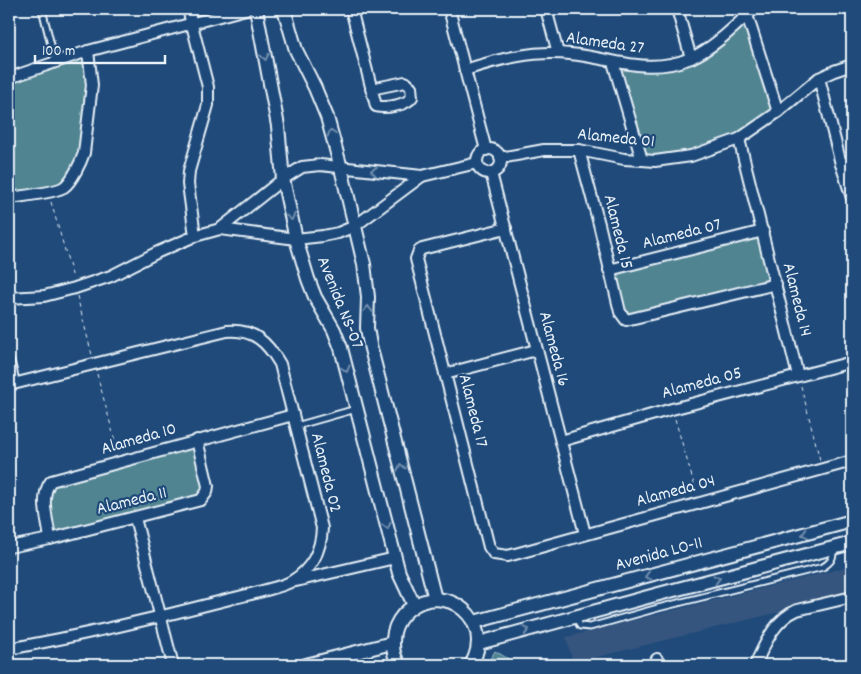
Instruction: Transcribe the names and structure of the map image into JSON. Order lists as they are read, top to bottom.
{
  "streets": {
    "street": [
      "Alameda 27",
      "Alameda 01",
      "Alameda 15",
      "Alameda 07",
      "Alameda 14",
      "Avenida NS-07",
      "Alameda 16",
      "Alameda 05",
      "Alameda 17",
      "Alameda 10",
      "Alameda 02",
      "Alameda 04",
      "Alameda 11",
      "Avenida LO-11"
    ]
  },
  "crossings": [
    ["Alameda 01", "Alameda 15"],
    ["Alameda 01", "Alameda 14"],
    ["Alameda 01", "Alameda 16"],
    ["Alameda 15", "Alameda 07"],
    ["Alameda 15", "Alameda 14"],
    ["Alameda 07", "Alameda 14"],
    ["Alameda 14", "Alameda 05"],
    ["Alameda 16", "Alameda 05"],
    ["Alameda 16", "Alameda 17"],
    ["Alameda 16", "Alameda 04"],
    ["Alameda 17", "Alameda 04"],
    ["Alameda 10", "Alameda 02"],
    ["Alameda 10", "Alameda 11"]
  ],
  "scale_bar": "100 m"
}
